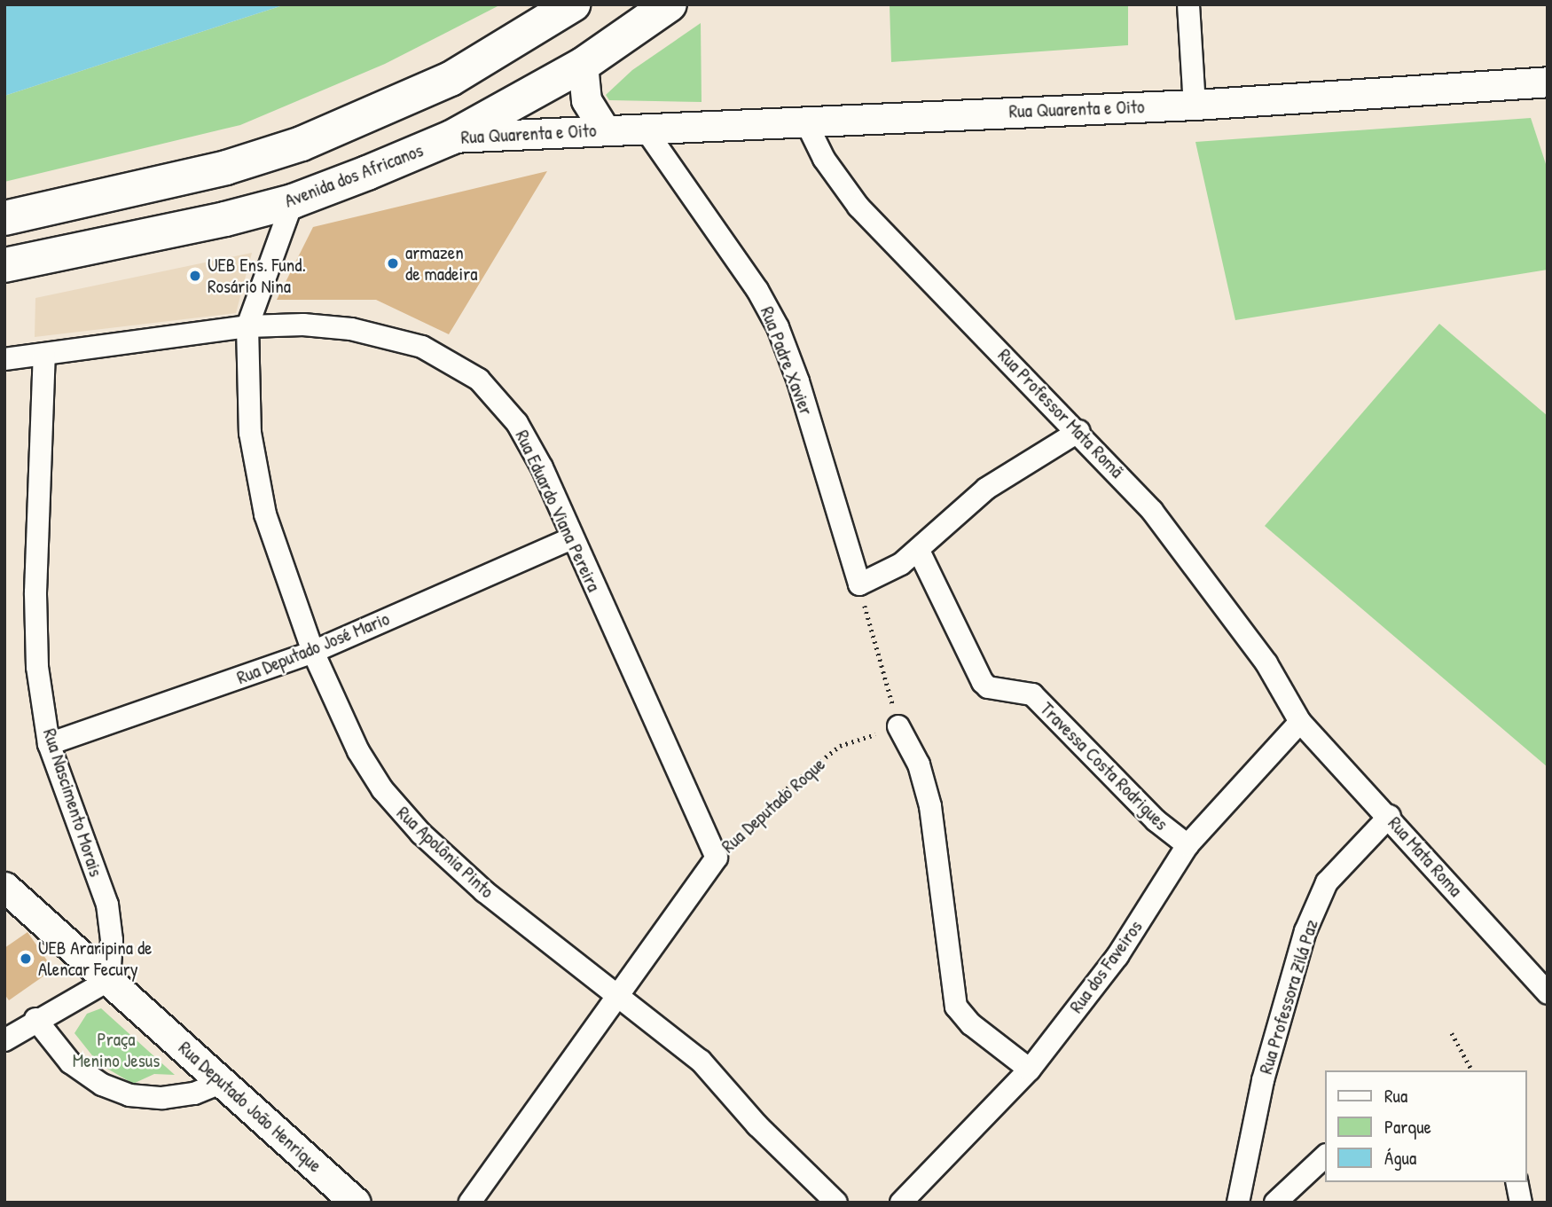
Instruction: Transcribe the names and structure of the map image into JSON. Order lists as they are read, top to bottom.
{
  "streets": {
    "main road": ["Rua Quarenta e Oito", "Avenida dos Africanos", "Rua Deputado João Henrique"],
    "street": [
      "Rua Padre Xavier",
      "Rua Professor Mata Romã",
      "Rua Eduardo Viana Pereira",
      "Rua Deputado José Mario",
      "Travessa Costa Rodrigues",
      "Rua Nascimento Morais",
      "Rua Deputado Roque",
      "Rua Apolônia Pinto",
      "Rua Mata Roma",
      "Rua dos Faveiros",
      "Rua Professora Zilá Paz"
    ]
  },
  "crossings": [
    ["Rua Quarenta e Oito", "Avenida dos Africanos"],
    ["Rua Quarenta e Oito", "Rua Padre Xavier"],
    ["Rua Quarenta e Oito", "Rua Professor Mata Romã"],
    ["Avenida dos Africanos", "Rua Apolônia Pinto"],
    ["Rua Professor Mata Romã", "Rua Mata Roma"],
    ["Rua Professor Mata Romã", "Rua dos Faveiros"],
    ["Rua Eduardo Viana Pereira", "Rua Deputado José Mario"],
    ["Rua Eduardo Viana Pereira", "Rua Nascimento Morais"],
    ["Rua Eduardo Viana Pereira", "Rua Deputado Roque"],
    ["Rua Eduardo Viana Pereira", "Rua Apolônia Pinto"],
    ["Rua Deputado José Mario", "Rua Nascimento Morais"],
    ["Rua Deputado José Mario", "Rua Apolônia Pinto"],
    ["Travessa Costa Rodrigues", "Rua dos Faveiros"],
    ["Rua Nascimento Morais", "Rua Deputado João Henrique"],
    ["Rua Deputado Roque", "Rua Apolônia Pinto"],
    ["Rua Mata Roma", "Rua dos Faveiros"],
    ["Rua Mata Roma", "Rua Professora Zilá Paz"]
  ],
  "parks": ["Praça Menino Jesus"],
  "places": ["armazen de madeira", "UEB Ens. Fund. Rosário Nina", "UEB Araripina de Alencar Fecury"],
  "legend": ["Rua", "Parque", "Água"]
}
